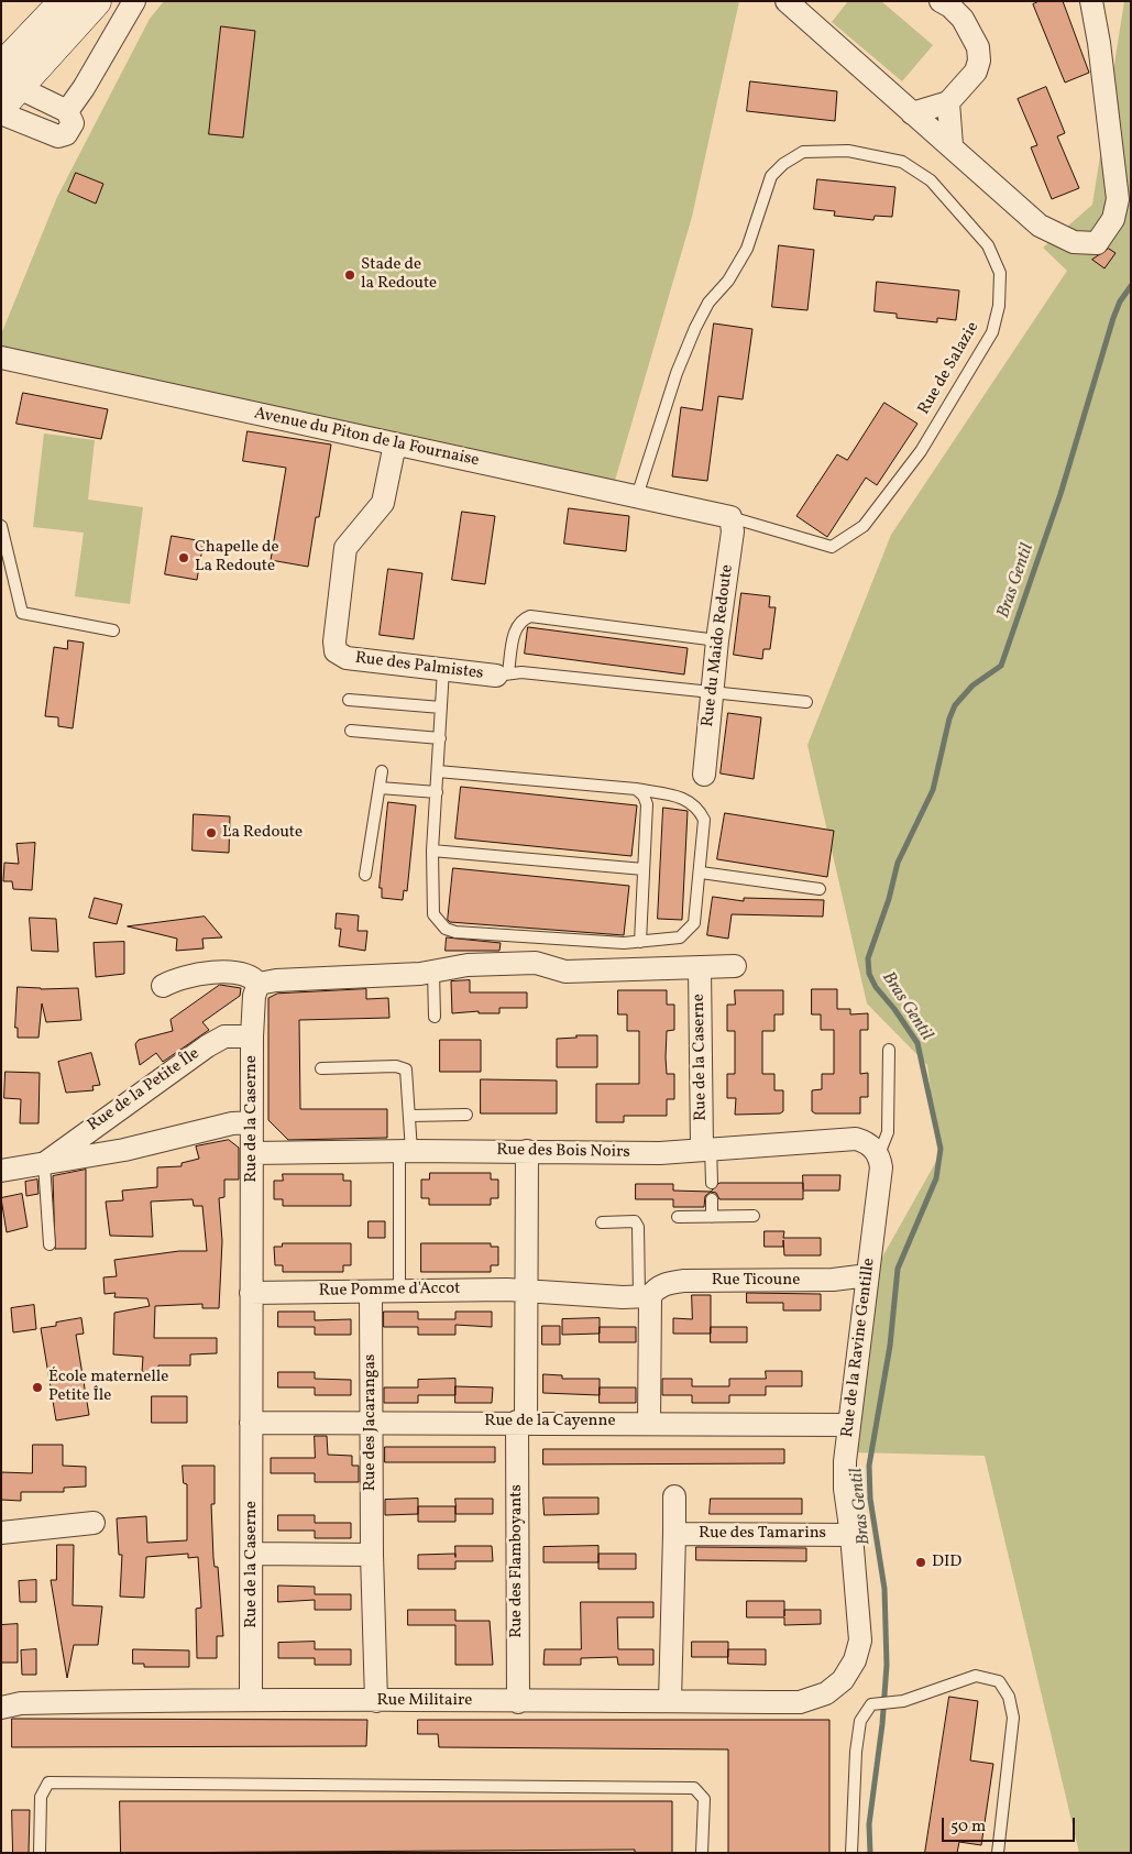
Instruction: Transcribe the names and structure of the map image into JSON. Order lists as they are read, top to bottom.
{
  "streets": {
    "street": [
      "Avenue du Piton de la Fournaise",
      "Rue du Maido Redoute",
      "Rue des Palmistes",
      "Rue de la Caserne",
      "Rue de la Petite Île",
      "Rue des Bois Noirs",
      "Rue Ticoune",
      "Rue Pomme d'Accot",
      "Rue de la Ravine Gentille",
      "Rue de la Cayenne",
      "Rue des Jacarangas",
      "Rue des Tamarins",
      "Rue des Flamboyants",
      "Rue Militaire"
    ],
    "lane": ["Rue de Salazie"]
  },
  "crossings": [
    ["Rue de Salazie", "Avenue du Piton de la Fournaise"],
    ["Rue de Salazie", "Rue du Maido Redoute"],
    ["Avenue du Piton de la Fournaise", "Rue du Maido Redoute"],
    ["Avenue du Piton de la Fournaise", "Rue des Palmistes"],
    ["Rue de la Caserne", "Rue de la Petite Île"],
    ["Rue de la Caserne", "Rue des Bois Noirs"],
    ["Rue de la Caserne", "Rue Pomme d'Accot"],
    ["Rue de la Caserne", "Rue de la Cayenne"],
    ["Rue de la Caserne", "Rue Militaire"],
    ["Rue des Bois Noirs", "Rue de la Ravine Gentille"],
    ["Rue des Bois Noirs", "Rue des Flamboyants"],
    ["Rue Ticoune", "Rue de la Ravine Gentille"],
    ["Rue Pomme d'Accot", "Rue des Jacarangas"],
    ["Rue Pomme d'Accot", "Rue des Flamboyants"],
    ["Rue de la Ravine Gentille", "Rue de la Cayenne"],
    ["Rue de la Ravine Gentille", "Rue des Tamarins"],
    ["Rue de la Ravine Gentille", "Rue Militaire"],
    ["Rue de la Cayenne", "Rue des Jacarangas"],
    ["Rue de la Cayenne", "Rue des Flamboyants"],
    ["Rue des Jacarangas", "Rue Militaire"],
    ["Rue des Tamarins", "Rue Militaire"],
    ["Rue des Flamboyants", "Rue Militaire"]
  ],
  "water": ["Bras Gentil"],
  "places": [
    "Stade de la Redoute",
    "Chapelle de La Redoute",
    "La Redoute",
    "École maternelle Petite Île",
    "DID"
  ],
  "scale_bar": "50 m"
}
